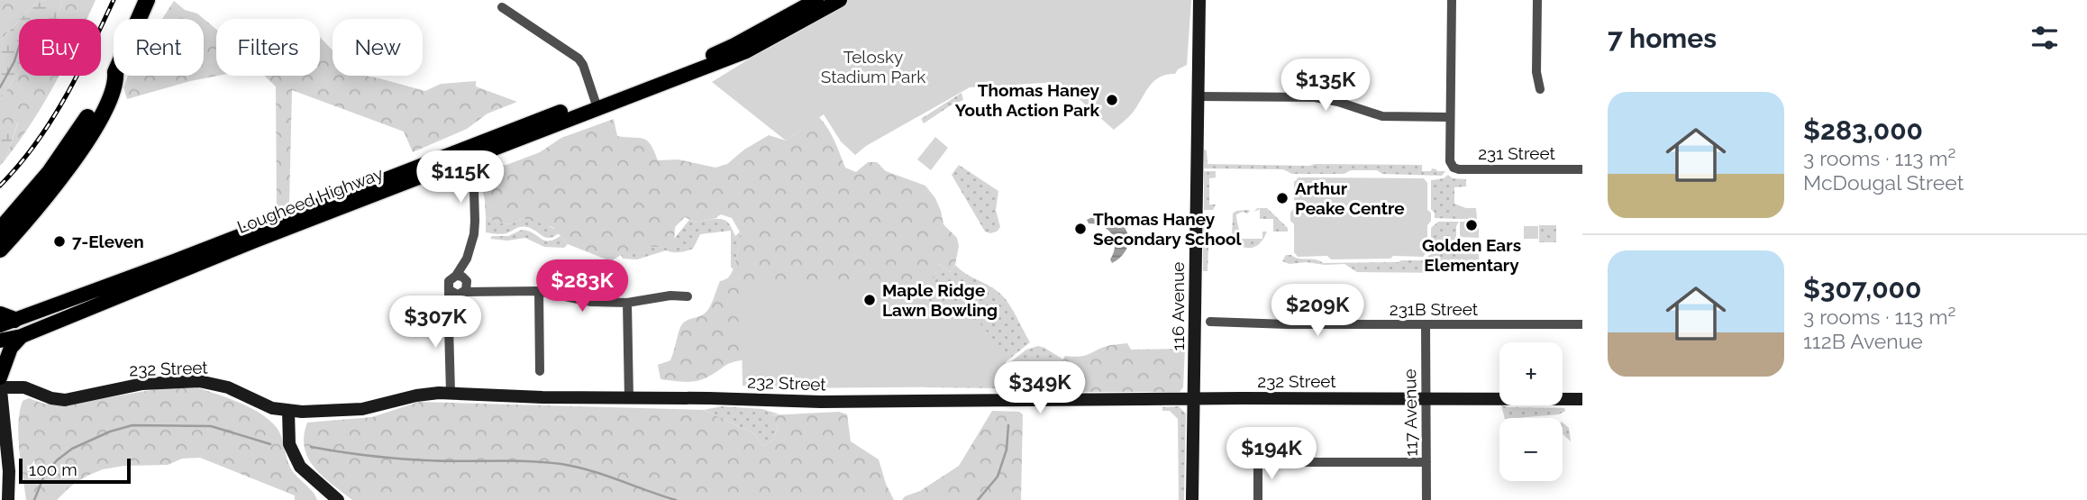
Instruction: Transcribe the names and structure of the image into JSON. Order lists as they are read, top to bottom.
{
  "streets": {
    "main road": ["Lougheed Highway", "116 Avenue", "232 Street"],
    "street": ["231 Street", "231B Street", "117 Avenue"]
  },
  "crossings": [
    ["116 Avenue", "232 Street"],
    ["231B Street", "117 Avenue"],
    ["232 Street", "117 Avenue"]
  ],
  "parks": ["Telosky Stadium Park"],
  "places": [
    "Thomas Haney Youth Action Park",
    "Arthur Peake Centre",
    "Golden Ears Elementary",
    "Thomas Haney Secondary School",
    "7-Eleven",
    "Maple Ridge Lawn Bowling"
  ],
  "scale_bar": "100 m",
  "page": {
    "heading": "7 homes",
    "chip": [
      "Buy",
      "Rent",
      "Filters",
      "New"
    ],
    "price": [
      "$135K",
      "$115K",
      "$283K",
      "$209K",
      "$307K",
      "$349K",
      "$194K"
    ],
    "list": [
      {
        "name": "$283,000",
        "note": "3 rooms · 113 m² · McDougal Street"
      },
      {
        "name": "$307,000",
        "note": "3 rooms · 113 m² · 112B Avenue"
      }
    ],
    "map_buttons": ["+", "−"],
    "scale": "100 m"
  }
}
